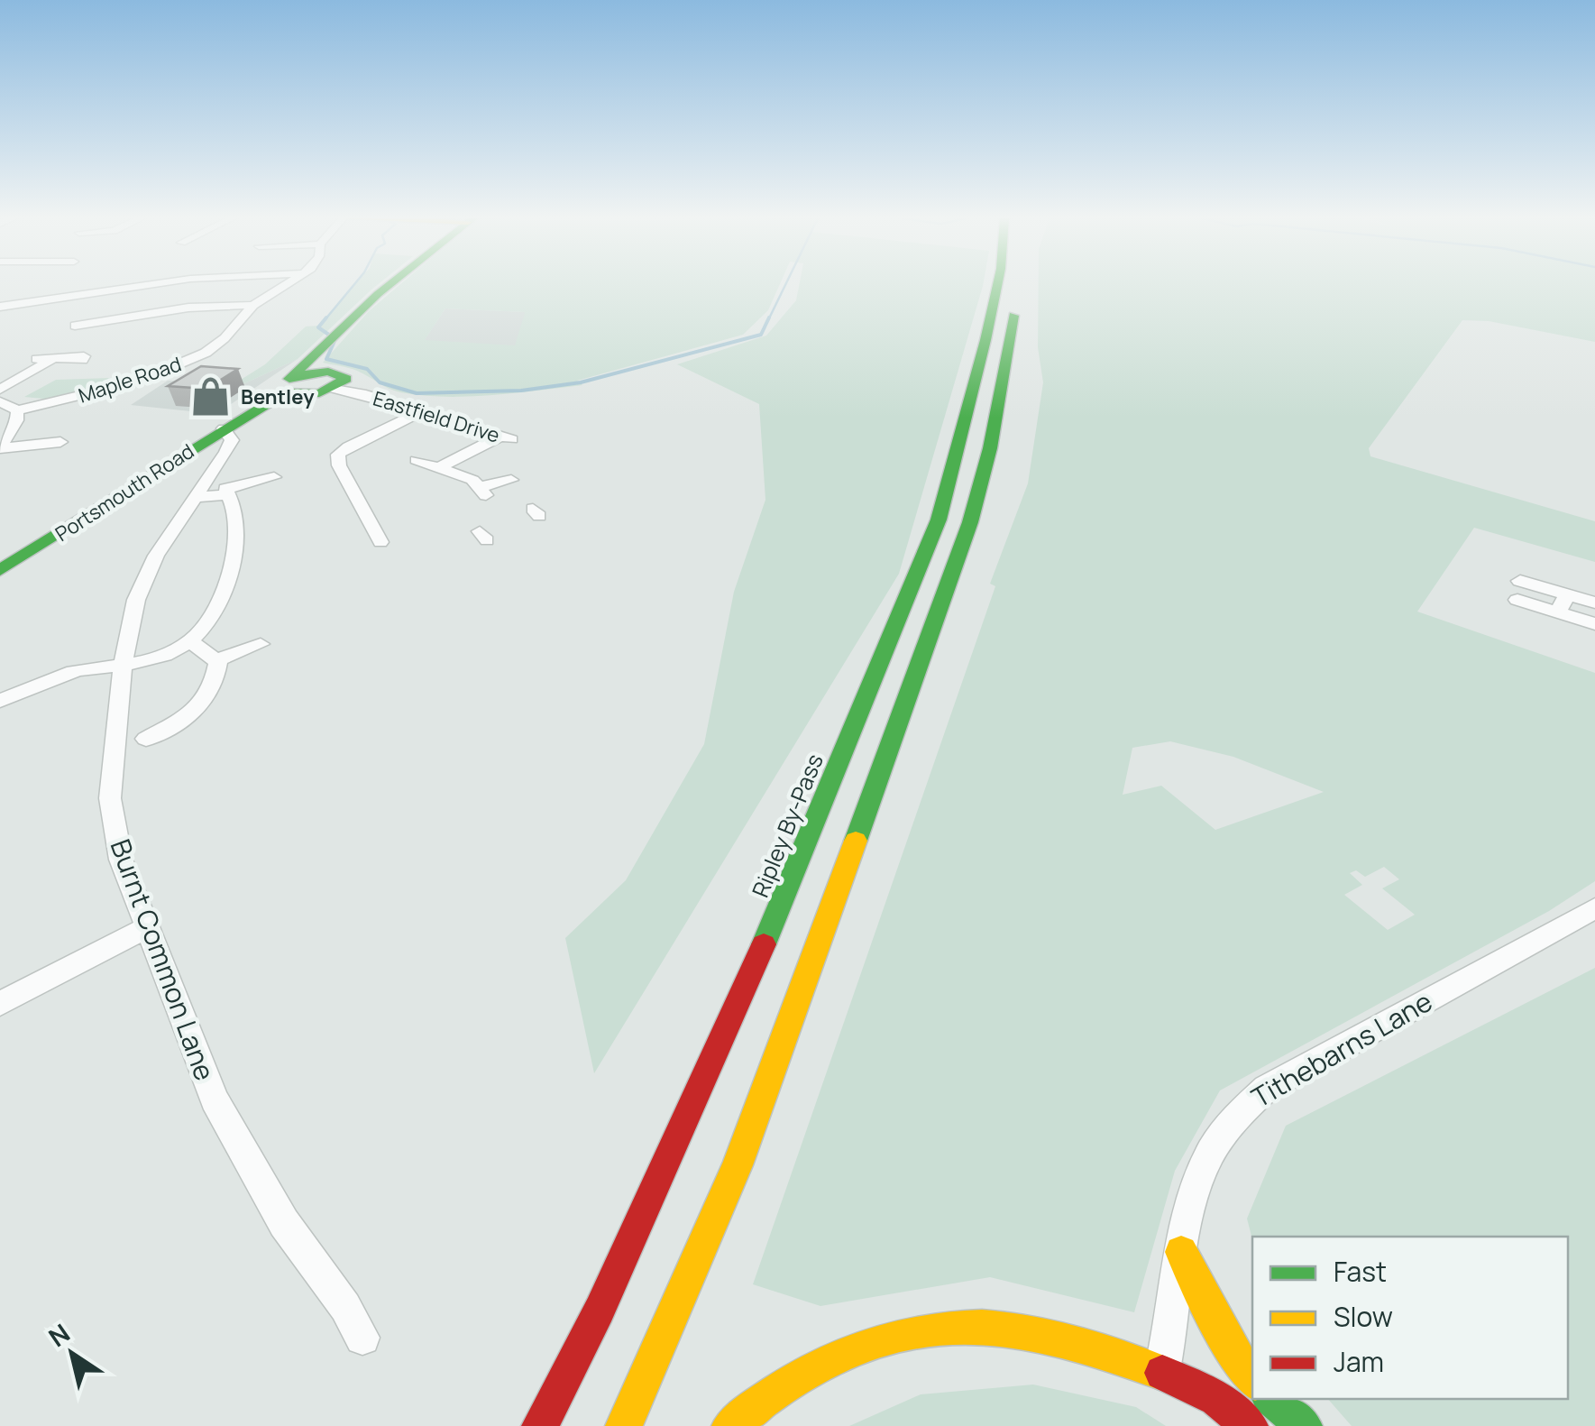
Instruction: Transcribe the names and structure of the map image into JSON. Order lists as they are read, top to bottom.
{
  "streets": {
    "main road": ["Portsmouth Road", "Ripley By-Pass"],
    "street": [
      "Maple Road",
      "Eastfield Drive",
      "Burnt Common Lane",
      "Tithebarns Lane"
    ]
  },
  "crossings": [
    ["Eastfield Drive", "Portsmouth Road"],
    ["Portsmouth Road", "Burnt Common Lane"]
  ],
  "places": {
    "shop": ["Bentley"]
  },
  "legend": ["Fast", "Slow", "Jam"],
  "north": "top left"
}
